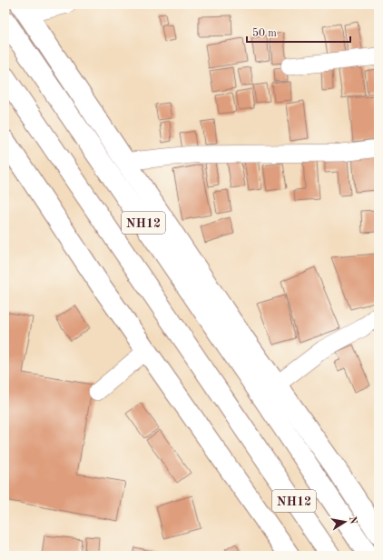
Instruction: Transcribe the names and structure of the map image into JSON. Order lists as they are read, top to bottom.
{
  "streets": {
    "main road": ["NH12"]
  },
  "scale_bar": "50 m",
  "north": "right"
}
